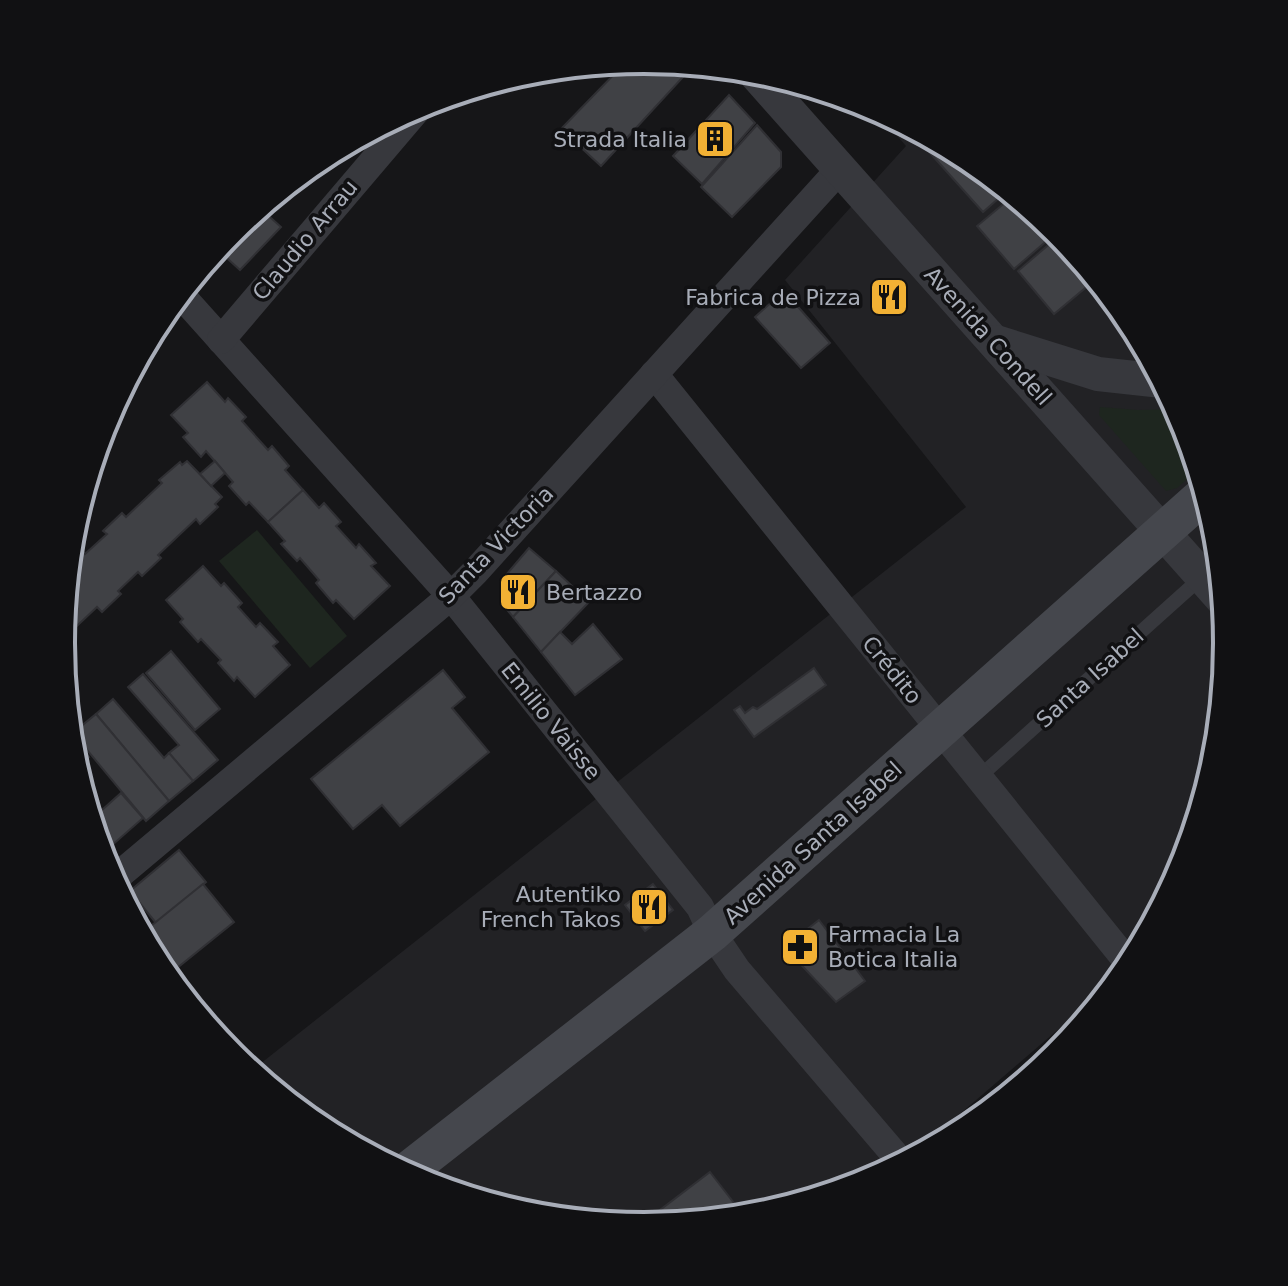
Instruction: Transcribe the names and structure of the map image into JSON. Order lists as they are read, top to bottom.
{
  "streets": {
    "main road": ["Avenida Santa Isabel"],
    "street": [
      "Claudio Arrau",
      "Avenida Condell",
      "Santa Victoria",
      "Crédito",
      "Emilio Vaisse"
    ],
    "lane": ["Santa Isabel"]
  },
  "crossings": [
    ["Claudio Arrau", "Emilio Vaisse"],
    ["Avenida Condell", "Santa Victoria"],
    ["Avenida Condell", "Avenida Santa Isabel"],
    ["Santa Victoria", "Crédito"],
    ["Santa Victoria", "Emilio Vaisse"],
    ["Crédito", "Santa Isabel"],
    ["Crédito", "Avenida Santa Isabel"],
    ["Emilio Vaisse", "Avenida Santa Isabel"]
  ],
  "places": {
    "building": ["Strada Italia"],
    "restaurant": ["Fabrica de Pizza", "Bertazzo", "Autentiko French Takos"],
    "pharmacy": ["Farmacia La Botica Italia"]
  }
}
